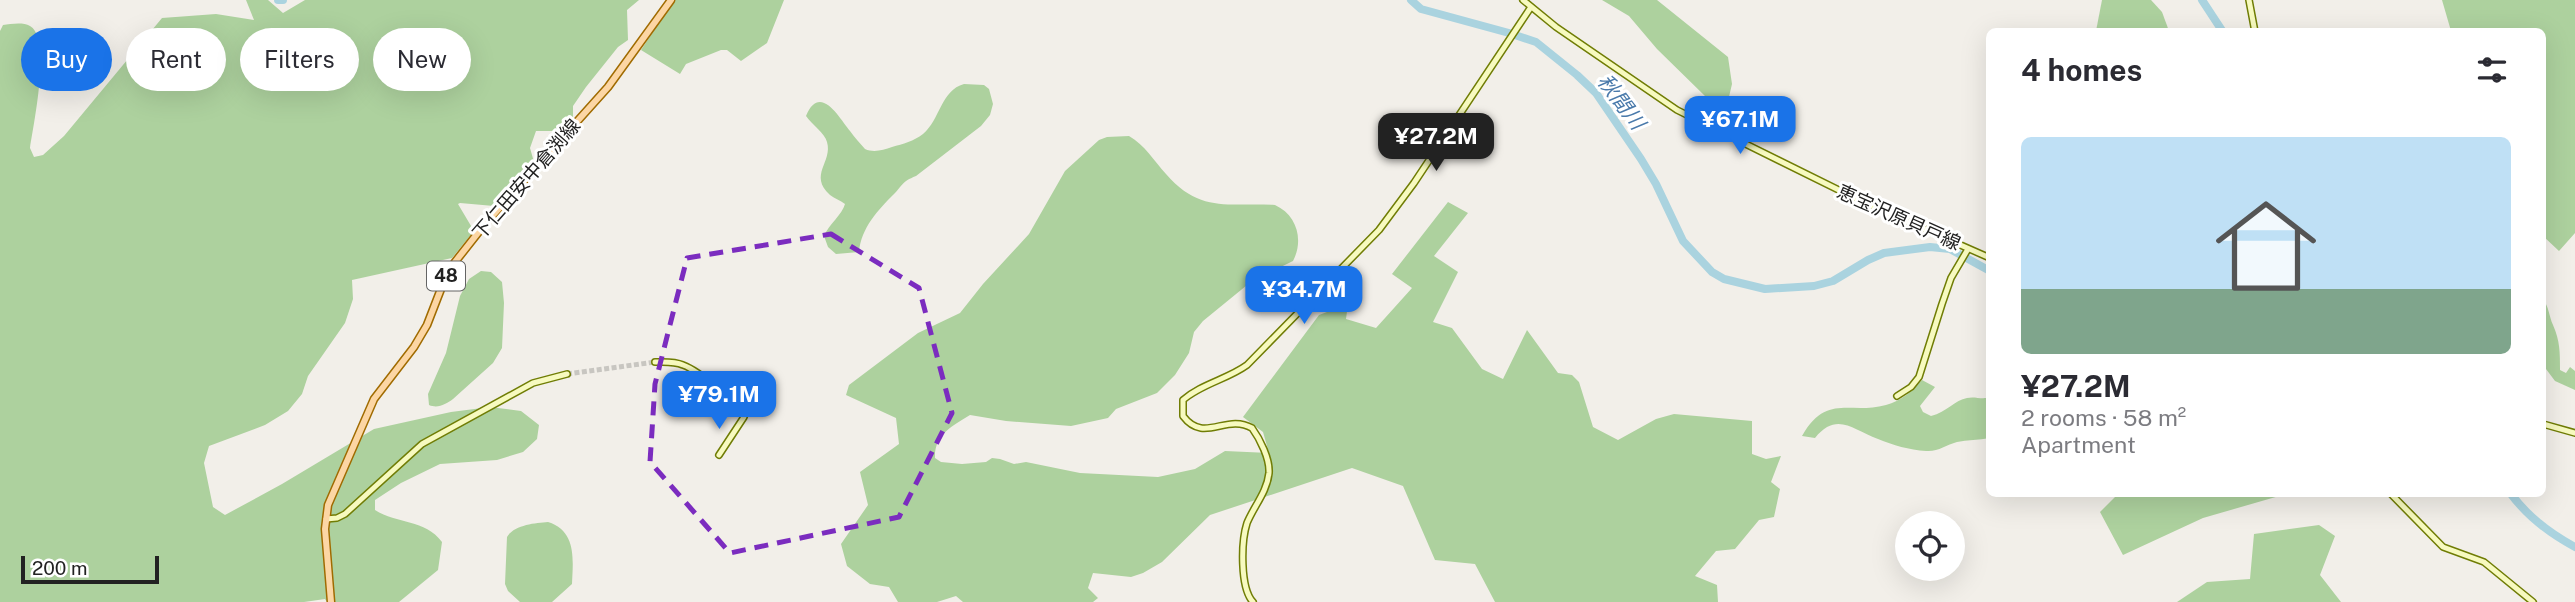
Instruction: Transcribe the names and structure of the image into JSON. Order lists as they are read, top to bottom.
{
  "streets": {
    "main road": ["下仁田安中倉渕線", "48"],
    "street": ["恵宝沢原貝戸線"]
  },
  "water": ["秋間川"],
  "scale_bar": "200 m",
  "page": {
    "chip": [
      "Buy",
      "Rent",
      "Filters",
      "New"
    ],
    "heading": "4 homes",
    "price": [
      "¥67.1M",
      "¥27.2M",
      "¥34.7M",
      "¥79.1M"
    ],
    "list": [
      {
        "name": "¥27.2M",
        "note": "2 rooms · 58 m² · Apartment"
      }
    ],
    "scale": "200 m"
  }
}
